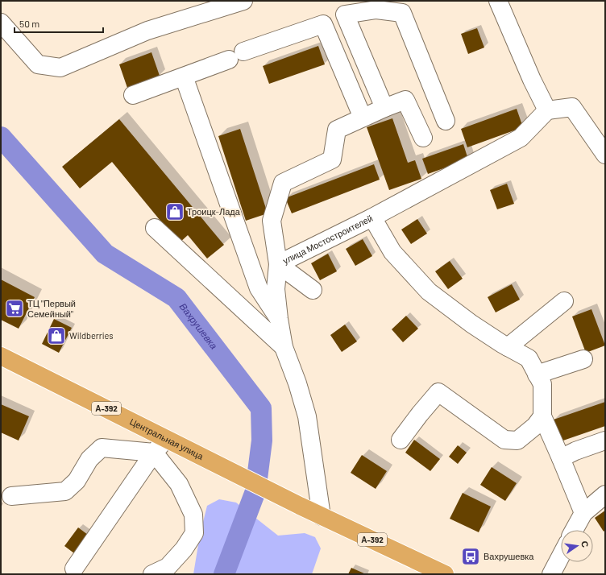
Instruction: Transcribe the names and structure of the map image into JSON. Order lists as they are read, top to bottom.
{
  "streets": {
    "highway": ["А-392", "Центральная улица"],
    "street": ["улица Мостостроителей"]
  },
  "crossings": [
    ["улица Мостостроителей", "А-392"],
    ["улица Мостостроителей", "Центральная улица"],
    ["А-392", "Центральная улица"]
  ],
  "water": ["Вахрушевка"],
  "places": {
    "shop": ["Троицк-Лада", "Wildberries"],
    "supermarket": ["ТЦ \"Первый Семейный\""],
    "bus stop": ["Вахрушевка"]
  },
  "scale_bar": "50 m",
  "north": "right"
}
